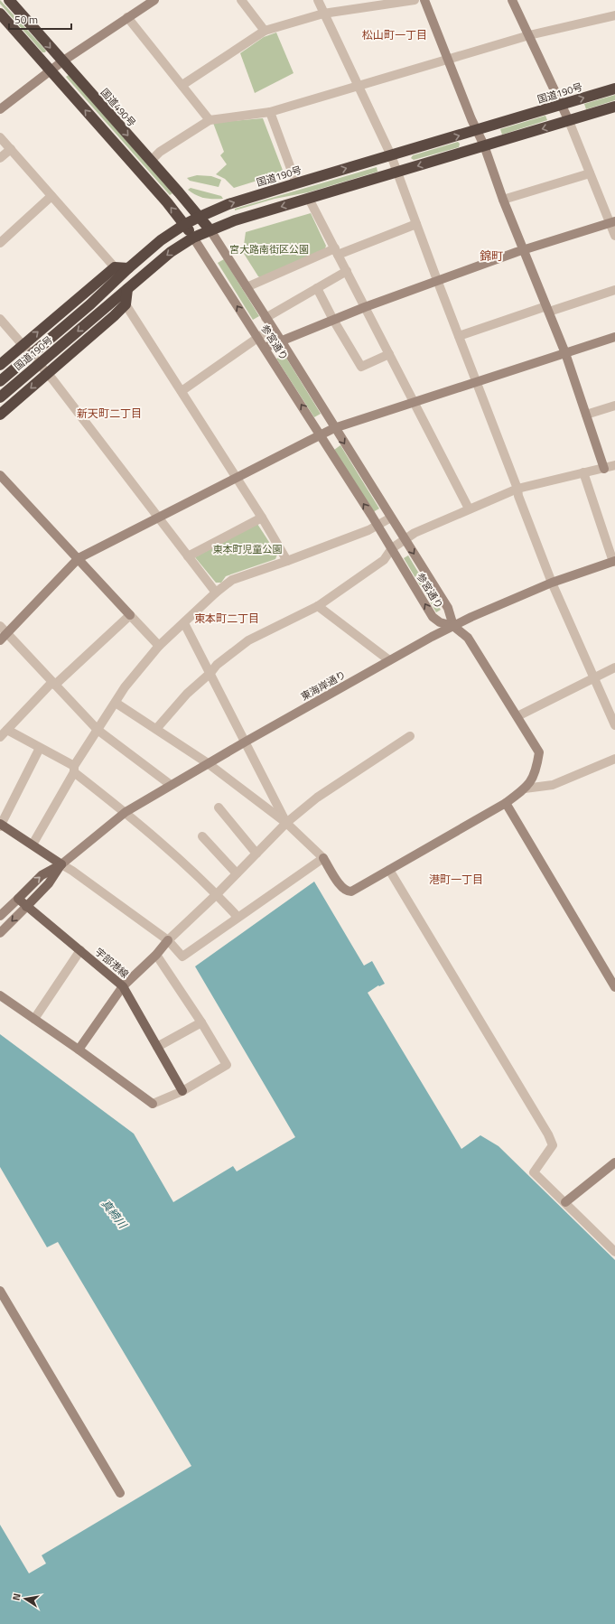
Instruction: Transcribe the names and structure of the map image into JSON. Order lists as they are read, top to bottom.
{
  "streets": {
    "highway": ["国道190号", "国道490号"],
    "main road": ["宇部港線"],
    "street": ["参宮通り", "東海岸通り"]
  },
  "crossings": [
    ["国道190号", "国道490号"],
    ["国道190号", "参宮通り"],
    ["国道490号", "参宮通り"],
    ["参宮通り", "東海岸通り"]
  ],
  "districts": [
    "松山町一丁目",
    "錦町",
    "新天町二丁目",
    "東本町二丁目",
    "港町一丁目"
  ],
  "water": ["真締川"],
  "parks": ["宮大路南街区公園", "東本町児童公園"],
  "scale_bar": "50 m",
  "north": "left"
}
